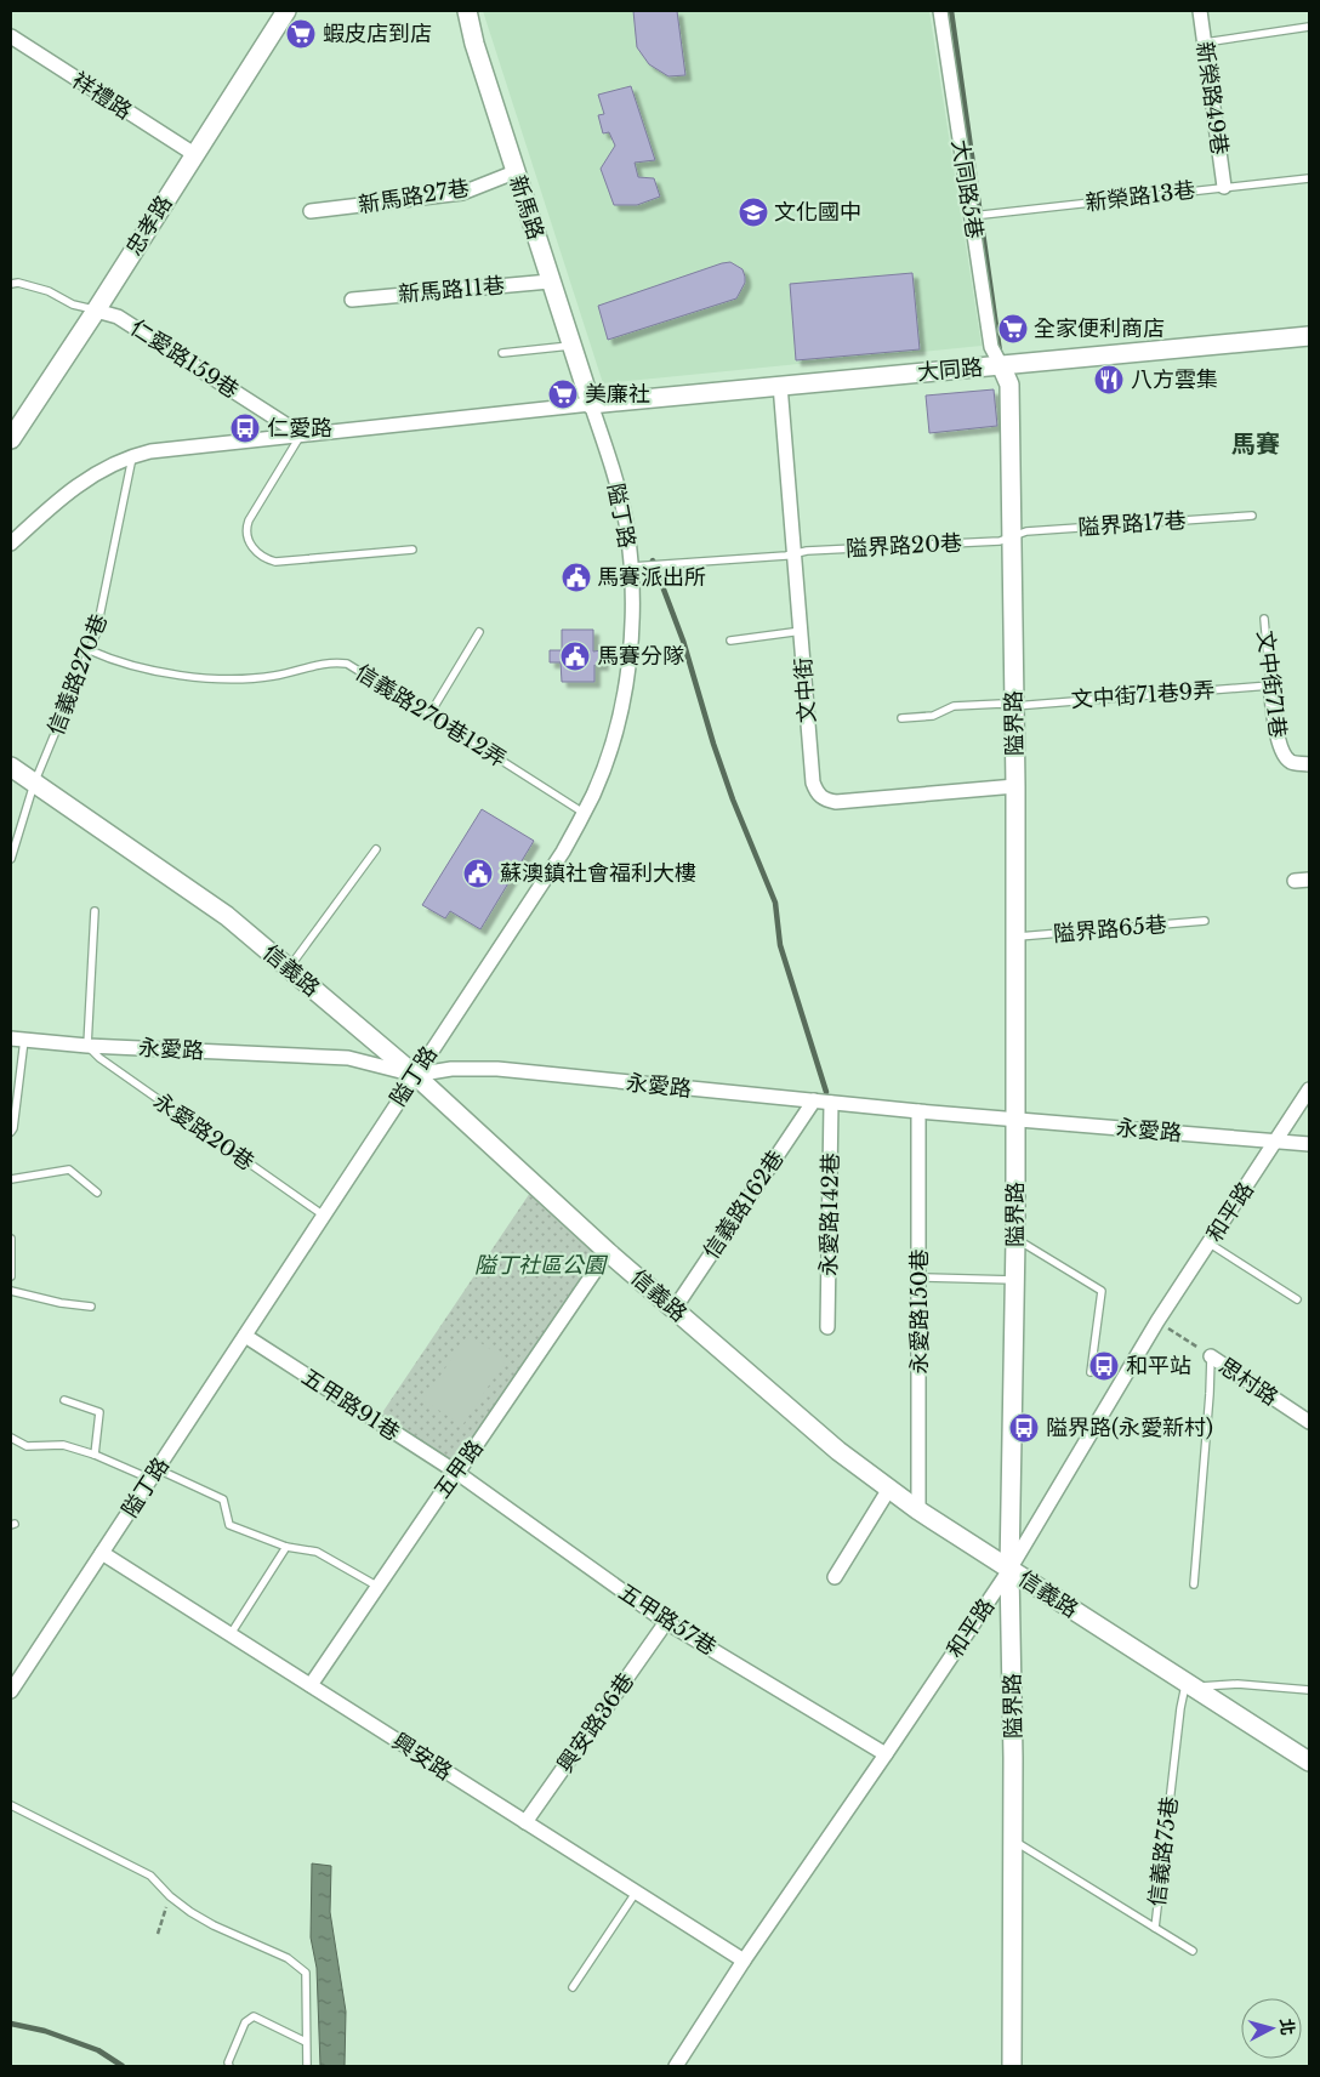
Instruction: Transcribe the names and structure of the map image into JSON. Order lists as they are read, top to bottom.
{
  "streets": {
    "street": [
      "祥禮路",
      "新榮路49巷",
      "大同路5巷",
      "新馬路27巷",
      "新馬路",
      "忠孝路",
      "新馬路11巷",
      "仁愛路159巷",
      "大同路",
      "隘丁路",
      "文中街71巷",
      "文中街",
      "隘界路",
      "信義路",
      "永愛路",
      "信義路162巷",
      "和平路",
      "永愛路142巷",
      "永愛路150巷",
      "思村路",
      "五甲路91巷",
      "五甲路",
      "五甲路57巷",
      "興安路36巷",
      "興安路"
    ],
    "lane": [
      "新榮路13巷",
      "隘界路17巷",
      "隘界路20巷",
      "信義路270巷",
      "文中街71巷9弄",
      "信義路270巷12弄",
      "隘界路65巷",
      "永愛路20巷",
      "信義路75巷"
    ]
  },
  "crossings": [
    ["祥禮路", "忠孝路"],
    ["新榮路49巷", "新榮路13巷"],
    ["大同路5巷", "新榮路13巷"],
    ["大同路5巷", "大同路"],
    ["大同路5巷", "隘界路"],
    ["新馬路27巷", "新馬路"],
    ["新馬路", "新馬路11巷"],
    ["新馬路", "大同路"],
    ["新馬路", "隘丁路"],
    ["忠孝路", "仁愛路159巷"],
    ["大同路", "隘丁路"],
    ["大同路", "文中街"],
    ["大同路", "隘界路"],
    ["隘丁路", "隘界路20巷"],
    ["隘丁路", "信義路270巷12弄"],
    ["隘丁路", "信義路"],
    ["隘丁路", "永愛路"],
    ["隘丁路", "永愛路20巷"],
    ["隘丁路", "五甲路91巷"],
    ["隘丁路", "興安路"],
    ["隘界路17巷", "隘界路20巷"],
    ["隘界路17巷", "隘界路"],
    ["隘界路20巷", "文中街"],
    ["隘界路20巷", "隘界路"],
    ["信義路270巷", "信義路270巷12弄"],
    ["信義路270巷", "信義路"],
    ["文中街71巷", "文中街71巷9弄"],
    ["文中街", "隘界路"],
    ["文中街71巷9弄", "隘界路"],
    ["隘界路", "隘界路65巷"],
    ["隘界路", "信義路"],
    ["隘界路", "永愛路"],
    ["隘界路", "和平路"],
    ["隘界路", "信義路75巷"],
    ["信義路", "永愛路"],
    ["信義路", "信義路162巷"],
    ["信義路", "和平路"],
    ["信義路", "永愛路150巷"],
    ["信義路", "五甲路"],
    ["信義路", "信義路75巷"],
    ["永愛路", "永愛路20巷"],
    ["永愛路", "信義路162巷"],
    ["永愛路", "和平路"],
    ["永愛路", "永愛路142巷"],
    ["永愛路", "永愛路150巷"],
    ["和平路", "思村路"],
    ["和平路", "五甲路57巷"],
    ["和平路", "興安路"],
    ["五甲路91巷", "五甲路"],
    ["五甲路91巷", "五甲路57巷"],
    ["五甲路", "五甲路57巷"],
    ["五甲路", "興安路"],
    ["五甲路57巷", "興安路36巷"],
    ["興安路36巷", "興安路"]
  ],
  "districts": ["馬賽"],
  "parks": ["隘丁社區公園"],
  "places": {
    "supermarket": ["蝦皮店到店", "全家便利商店", "美廉社"],
    "school or university": ["文化國中"],
    "restaurant": ["八方雲集"],
    "bus stop": ["仁愛路", "和平站", "隘界路(永愛新村)"],
    "public building": ["馬賽派出所", "馬賽分隊", "蘇澳鎮社會福利大樓"]
  },
  "north": "right"
}
